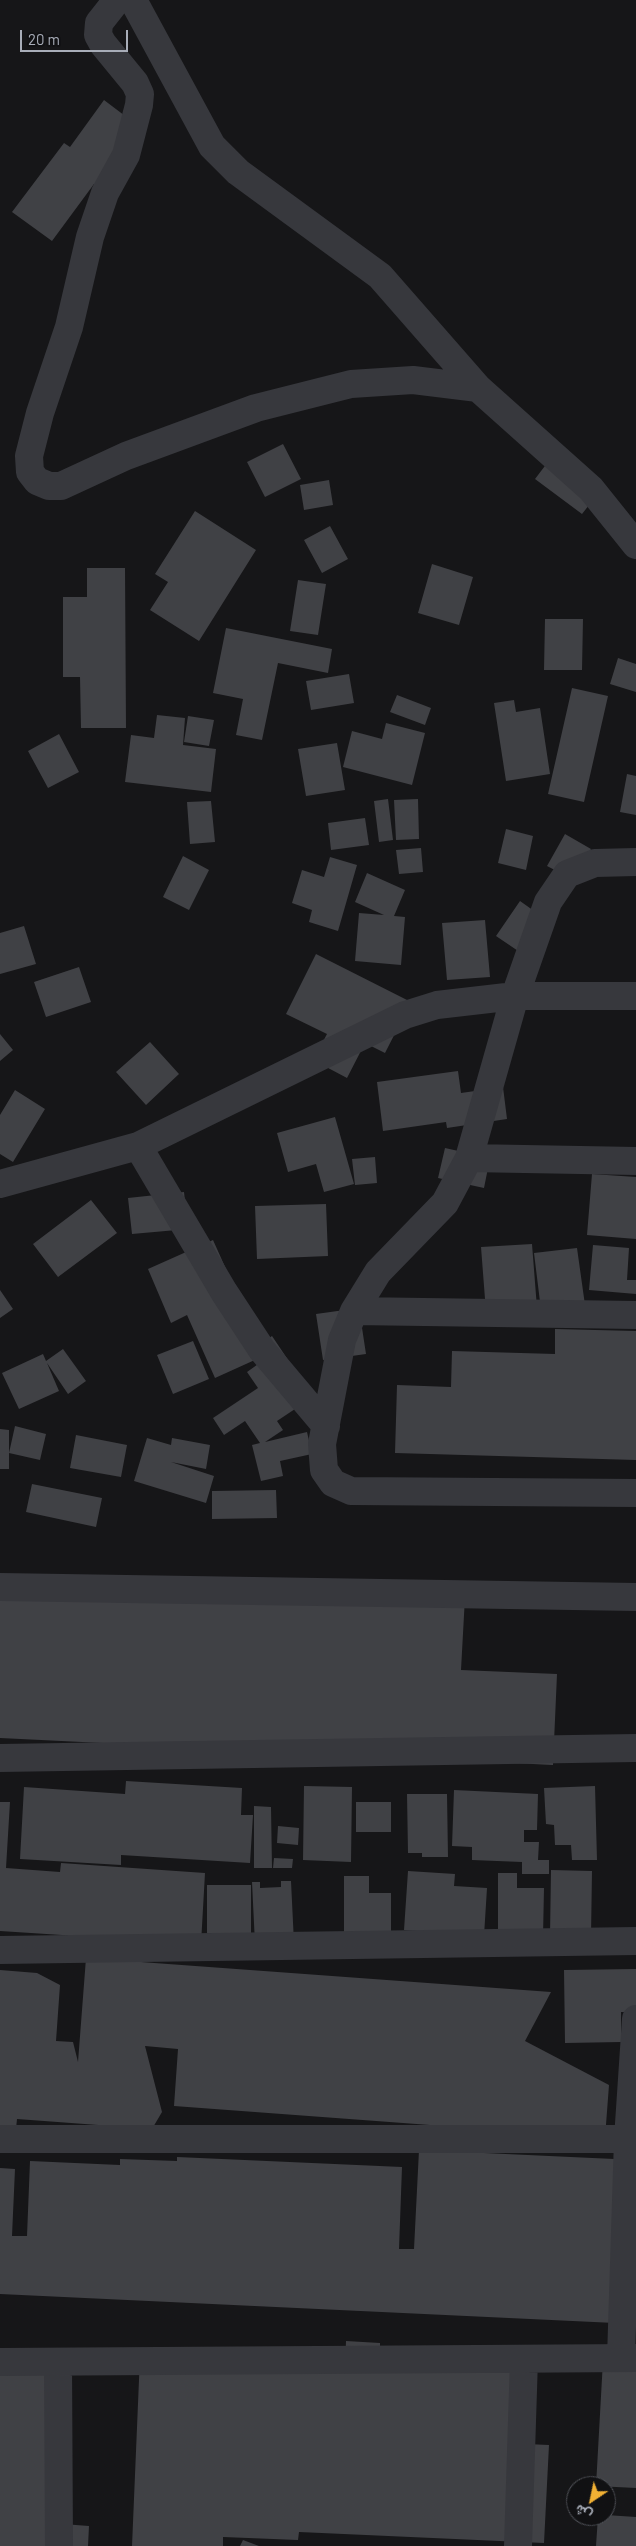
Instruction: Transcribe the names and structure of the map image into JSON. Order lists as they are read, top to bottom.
{
  "scale_bar": "20 m",
  "north": "bottom left"
}
